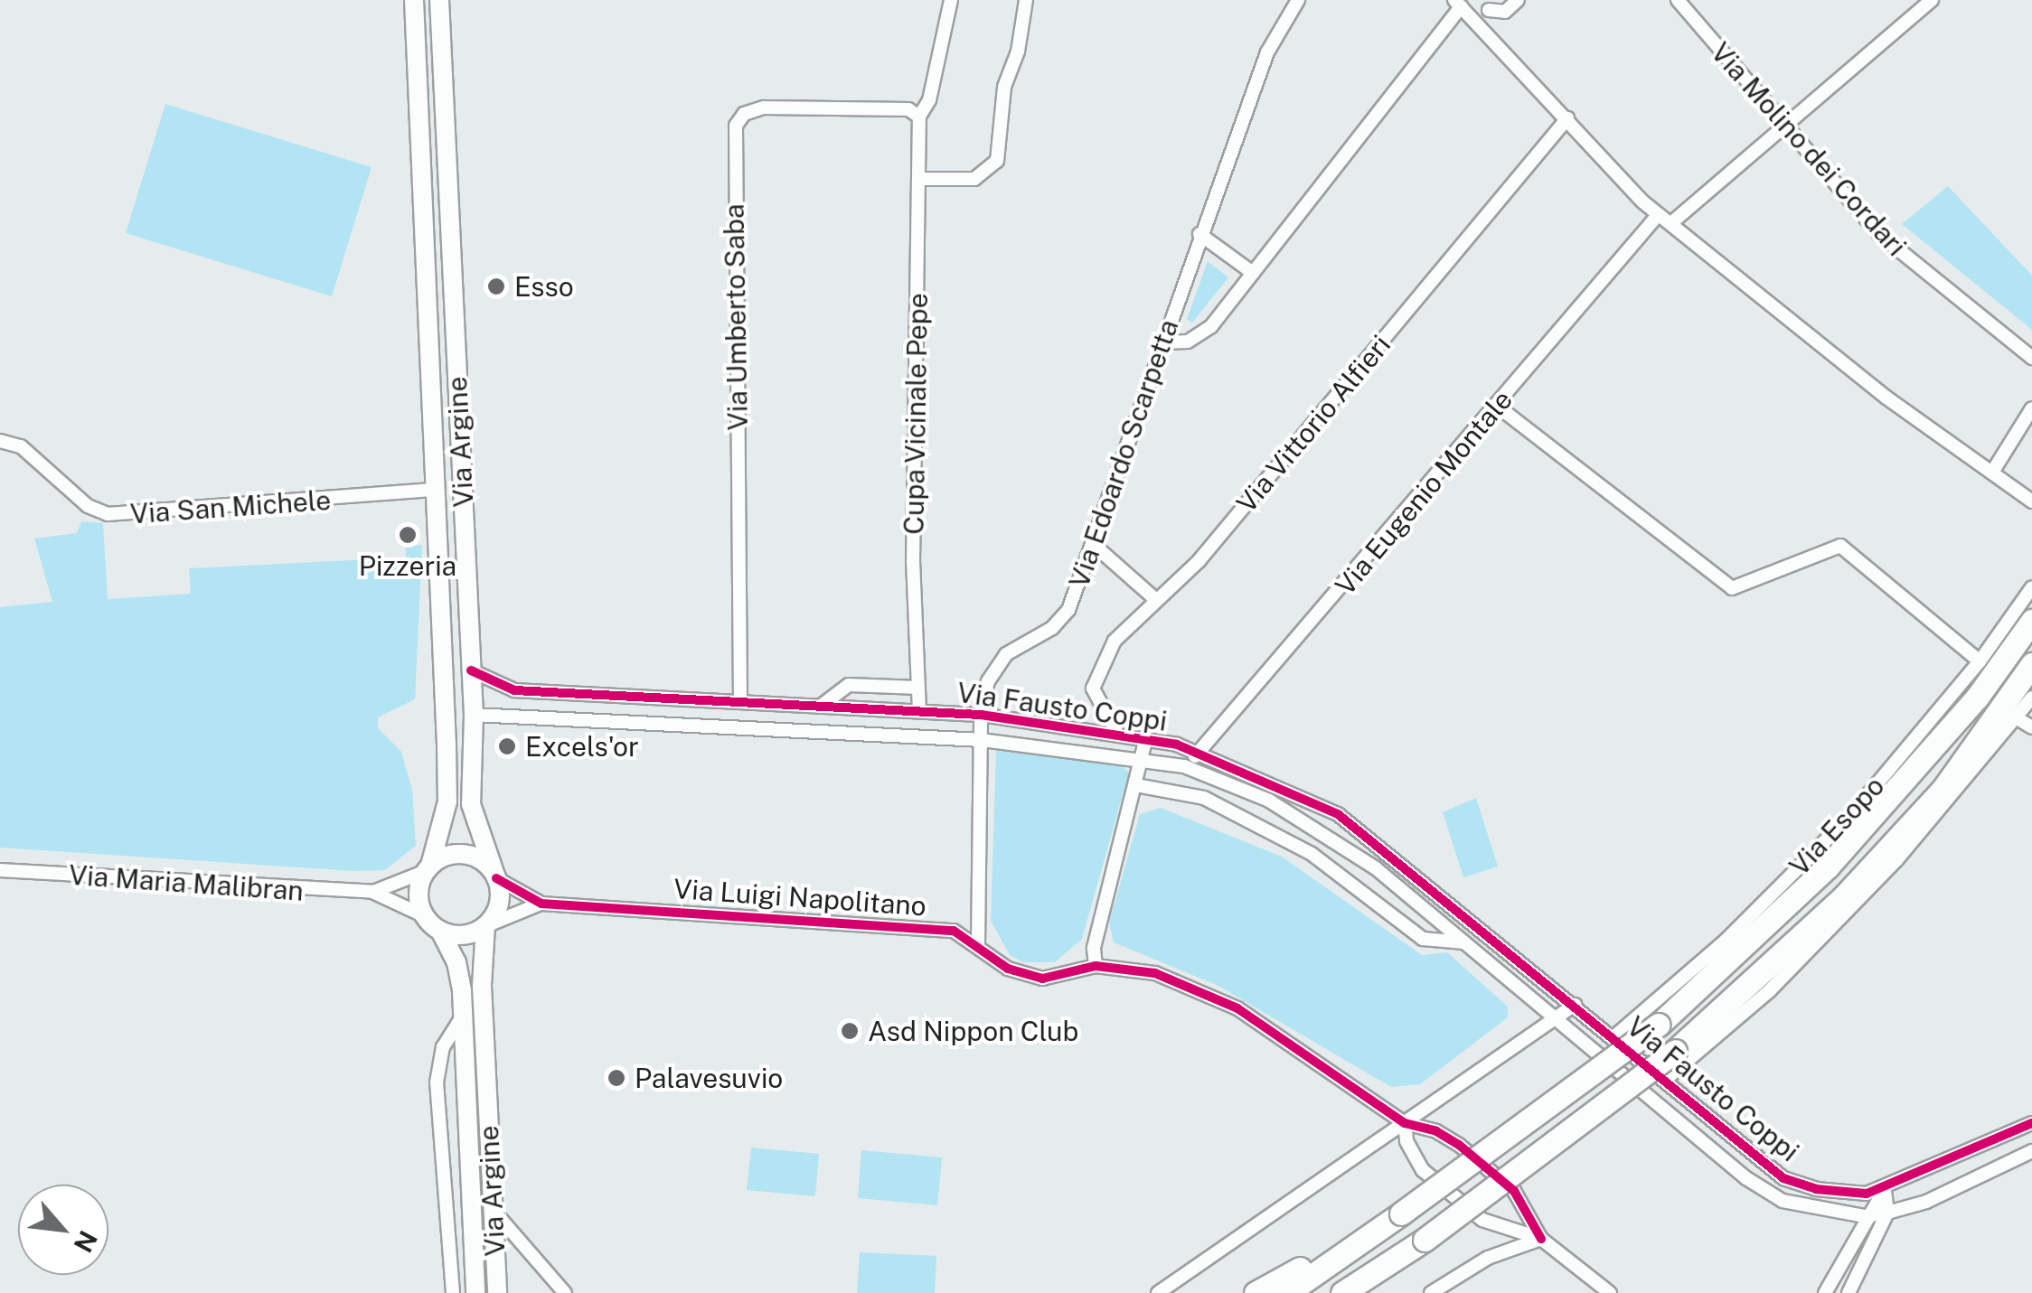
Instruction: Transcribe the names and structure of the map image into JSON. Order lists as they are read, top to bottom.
{
  "streets": {
    "street": [
      "Via Molino dei Cordari",
      "Via Umberto Saba",
      "Cupa Vicinale Pepe",
      "Via Vittorio Alfieri",
      "Via Argine",
      "Via Edoardo Scarpetta",
      "Via Eugenio Montale",
      "Via San Michele",
      "Via Fausto Coppi",
      "Via Esopo",
      "Via Maria Malibran",
      "Via Luigi Napolitano"
    ]
  },
  "crossings": [
    ["Via Umberto Saba", "Cupa Vicinale Pepe"],
    ["Via Umberto Saba", "Via Fausto Coppi"],
    ["Cupa Vicinale Pepe", "Via Fausto Coppi"],
    ["Via Vittorio Alfieri", "Via Fausto Coppi"],
    ["Via Argine", "Via San Michele"],
    ["Via Argine", "Via Fausto Coppi"],
    ["Via Argine", "Via Maria Malibran"],
    ["Via Argine", "Via Luigi Napolitano"],
    ["Via Edoardo Scarpetta", "Via Fausto Coppi"],
    ["Via Edoardo Scarpetta", "Via Luigi Napolitano"],
    ["Via Eugenio Montale", "Via Fausto Coppi"],
    ["Via Fausto Coppi", "Via Esopo"],
    ["Via Maria Malibran", "Via Luigi Napolitano"]
  ],
  "places": [
    "Esso",
    "Pizzeria",
    "Excels'or",
    "Asd Nippon Club",
    "Palavesuvio"
  ],
  "north": "bottom right"
}
